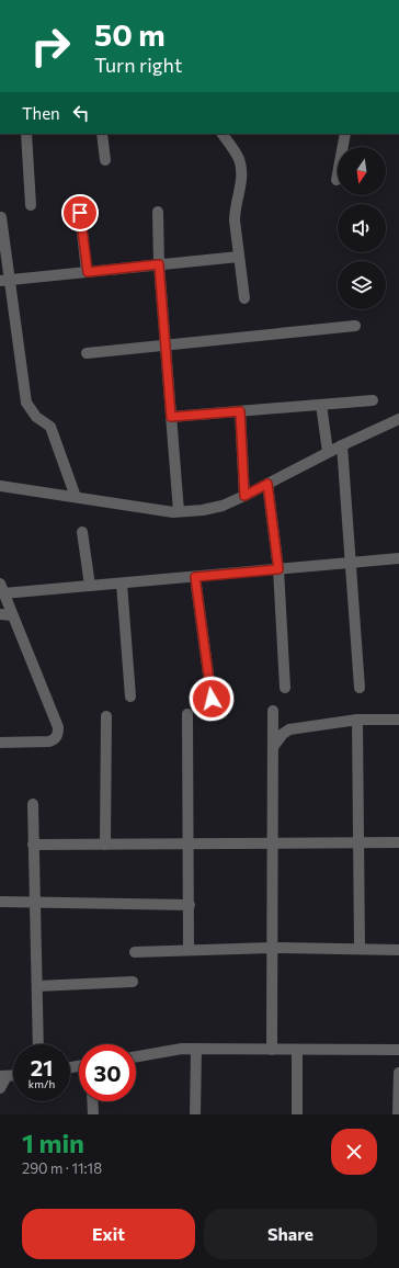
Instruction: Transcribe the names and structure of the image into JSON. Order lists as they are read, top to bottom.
{
  "north": "bottom",
  "page": {
    "turn": ["50 m", "Turn right"],
    "then": "Then",
    "speed": "21 km/h",
    "limit": "30",
    "heading": ["1 min", "290 m · 11:18"],
    "buttons": ["Exit", "Share"]
  }
}
